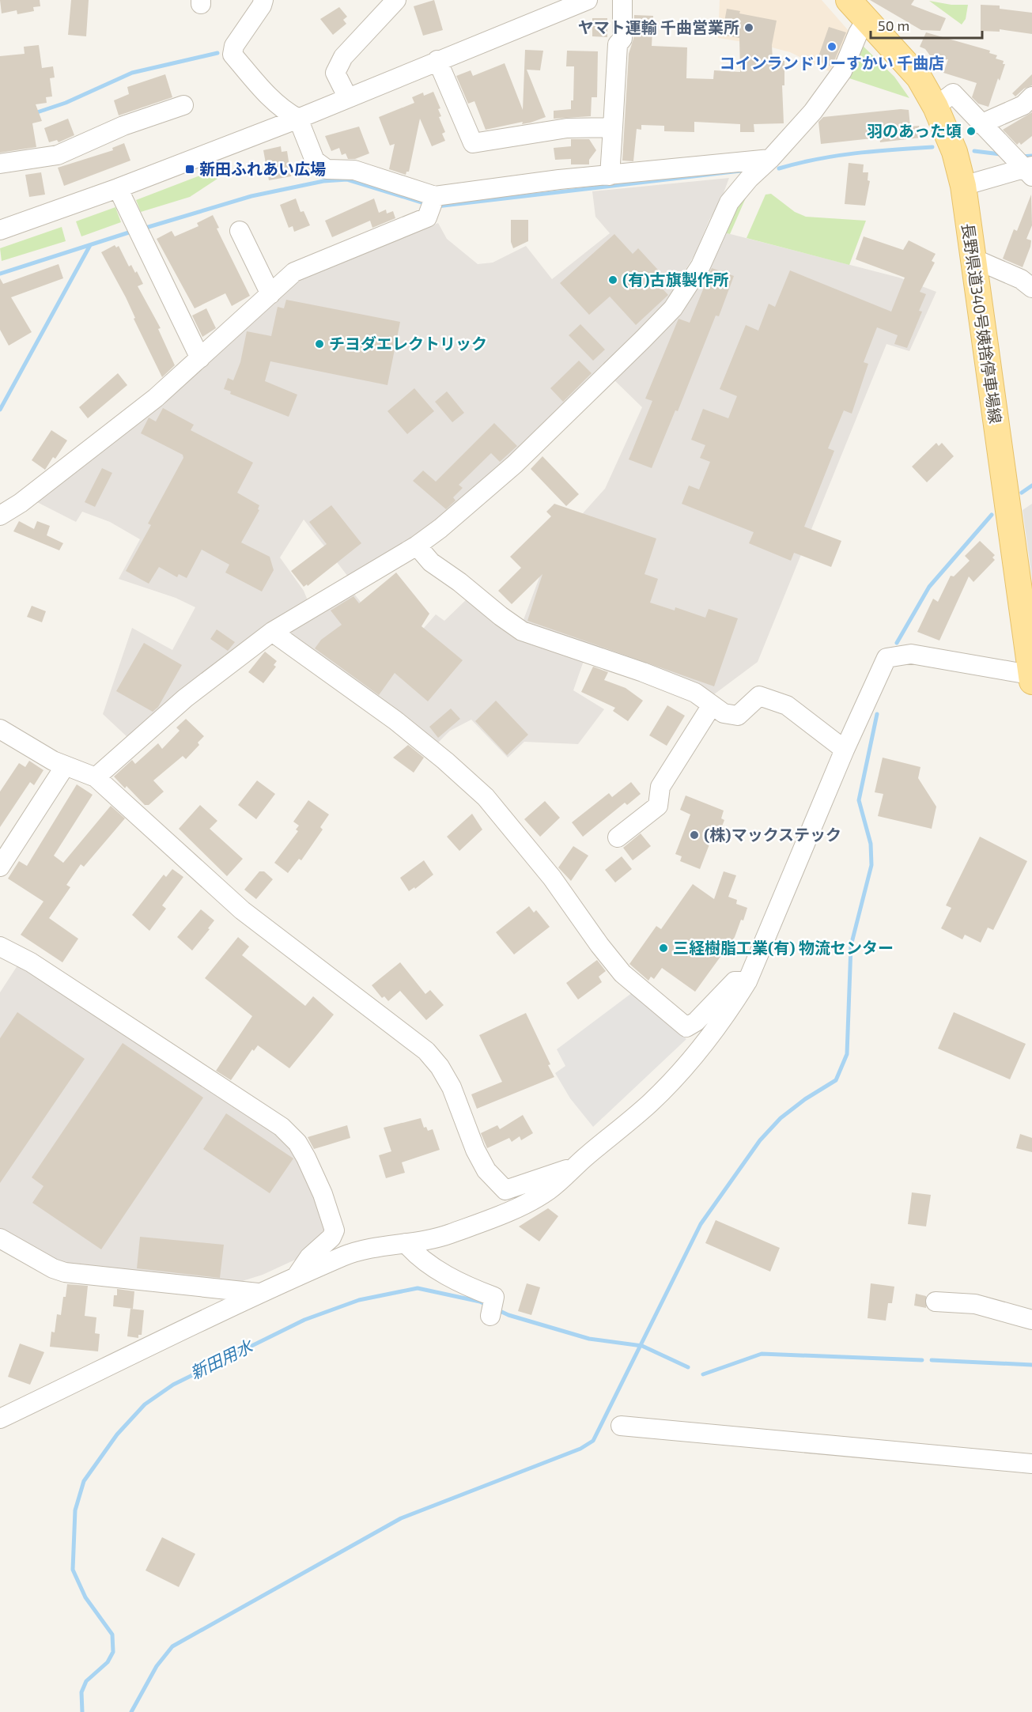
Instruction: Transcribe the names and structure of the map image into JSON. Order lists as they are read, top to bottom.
{
  "streets": {
    "main road": ["長野県道340号姨捨停車場線"]
  },
  "water": ["新田用水"],
  "places": {
    "other": [
      "ヤマト運輸 千曲営業所",
      "コインランドリーすかい 千曲店",
      "羽のあった頃",
      "(有)古旗製作所",
      "チヨダエレクトリック",
      "(株)マックステック",
      "三経樹脂工業(有) 物流センター"
    ],
    "transit": ["新田ふれあい広場"]
  },
  "scale_bar": "50 m"
}
